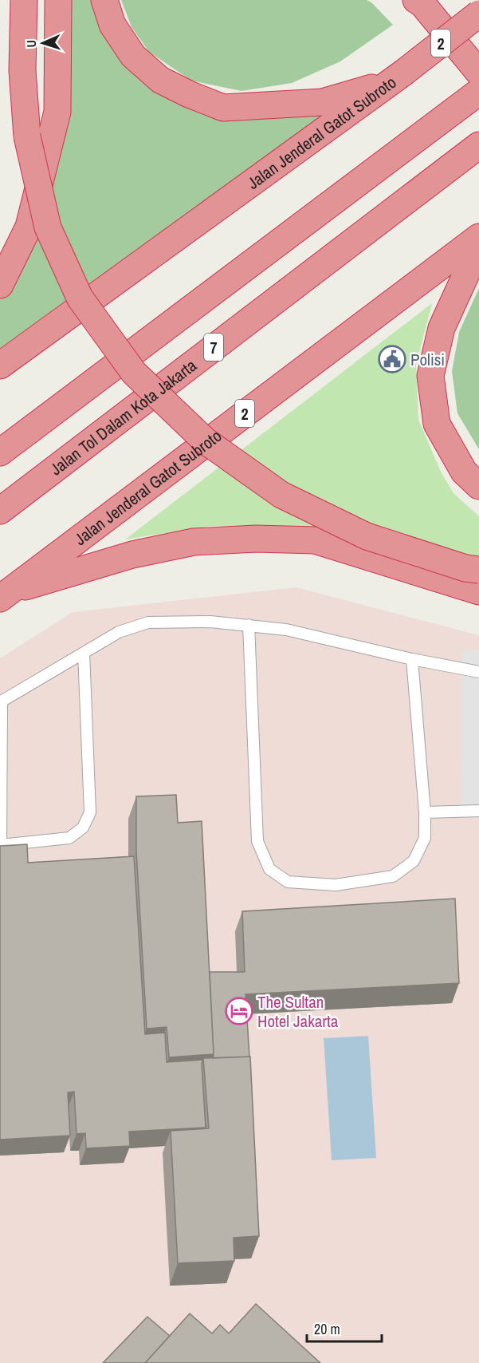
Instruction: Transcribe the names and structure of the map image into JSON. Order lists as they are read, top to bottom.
{
  "streets": {
    "highway": [
      "2",
      "Jalan Jenderal Gatot Subroto",
      "7",
      "Jalan Tol Dalam Kota Jakarta"
    ]
  },
  "places": {
    "public building": ["Polisi"],
    "hotel": ["The Sultan Hotel Jakarta"]
  },
  "scale_bar": "20 m",
  "north": "left"
}
